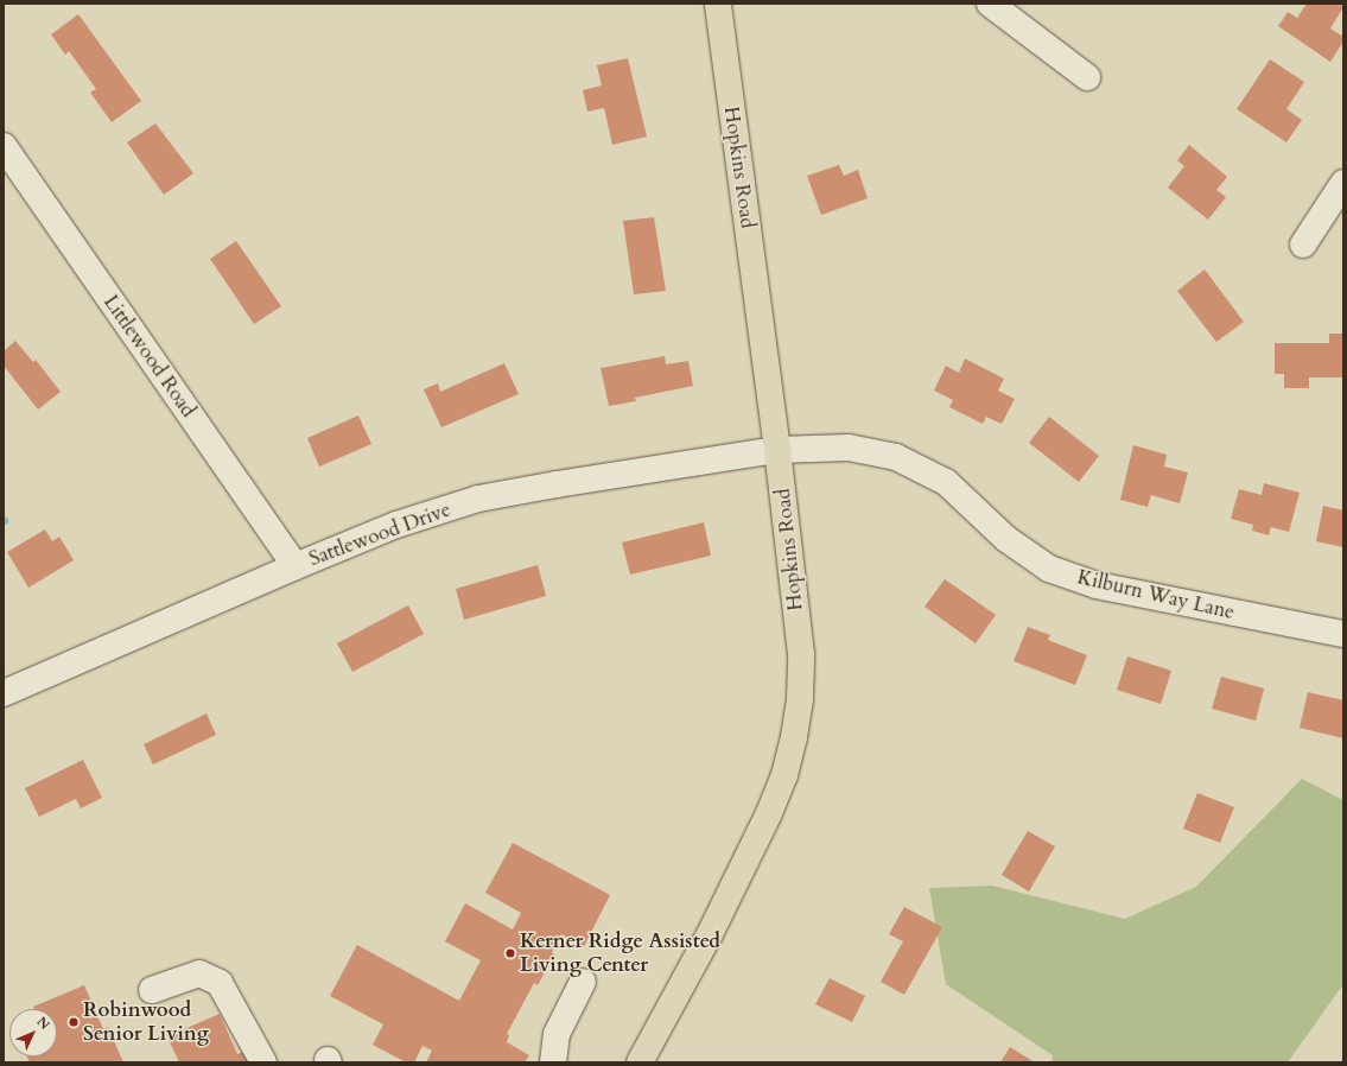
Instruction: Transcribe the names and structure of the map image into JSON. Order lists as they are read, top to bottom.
{
  "streets": {
    "main road": ["Hopkins Road"],
    "street": ["Littlewood Road", "Sattlewood Drive", "Kilburn Way Lane"]
  },
  "crossings": [
    ["Hopkins Road", "Sattlewood Drive"],
    ["Hopkins Road", "Kilburn Way Lane"],
    ["Littlewood Road", "Sattlewood Drive"],
    ["Sattlewood Drive", "Kilburn Way Lane"]
  ],
  "places": ["Kerner Ridge Assisted Living Center", "Robinwood Senior Living"],
  "north": "top right"
}
